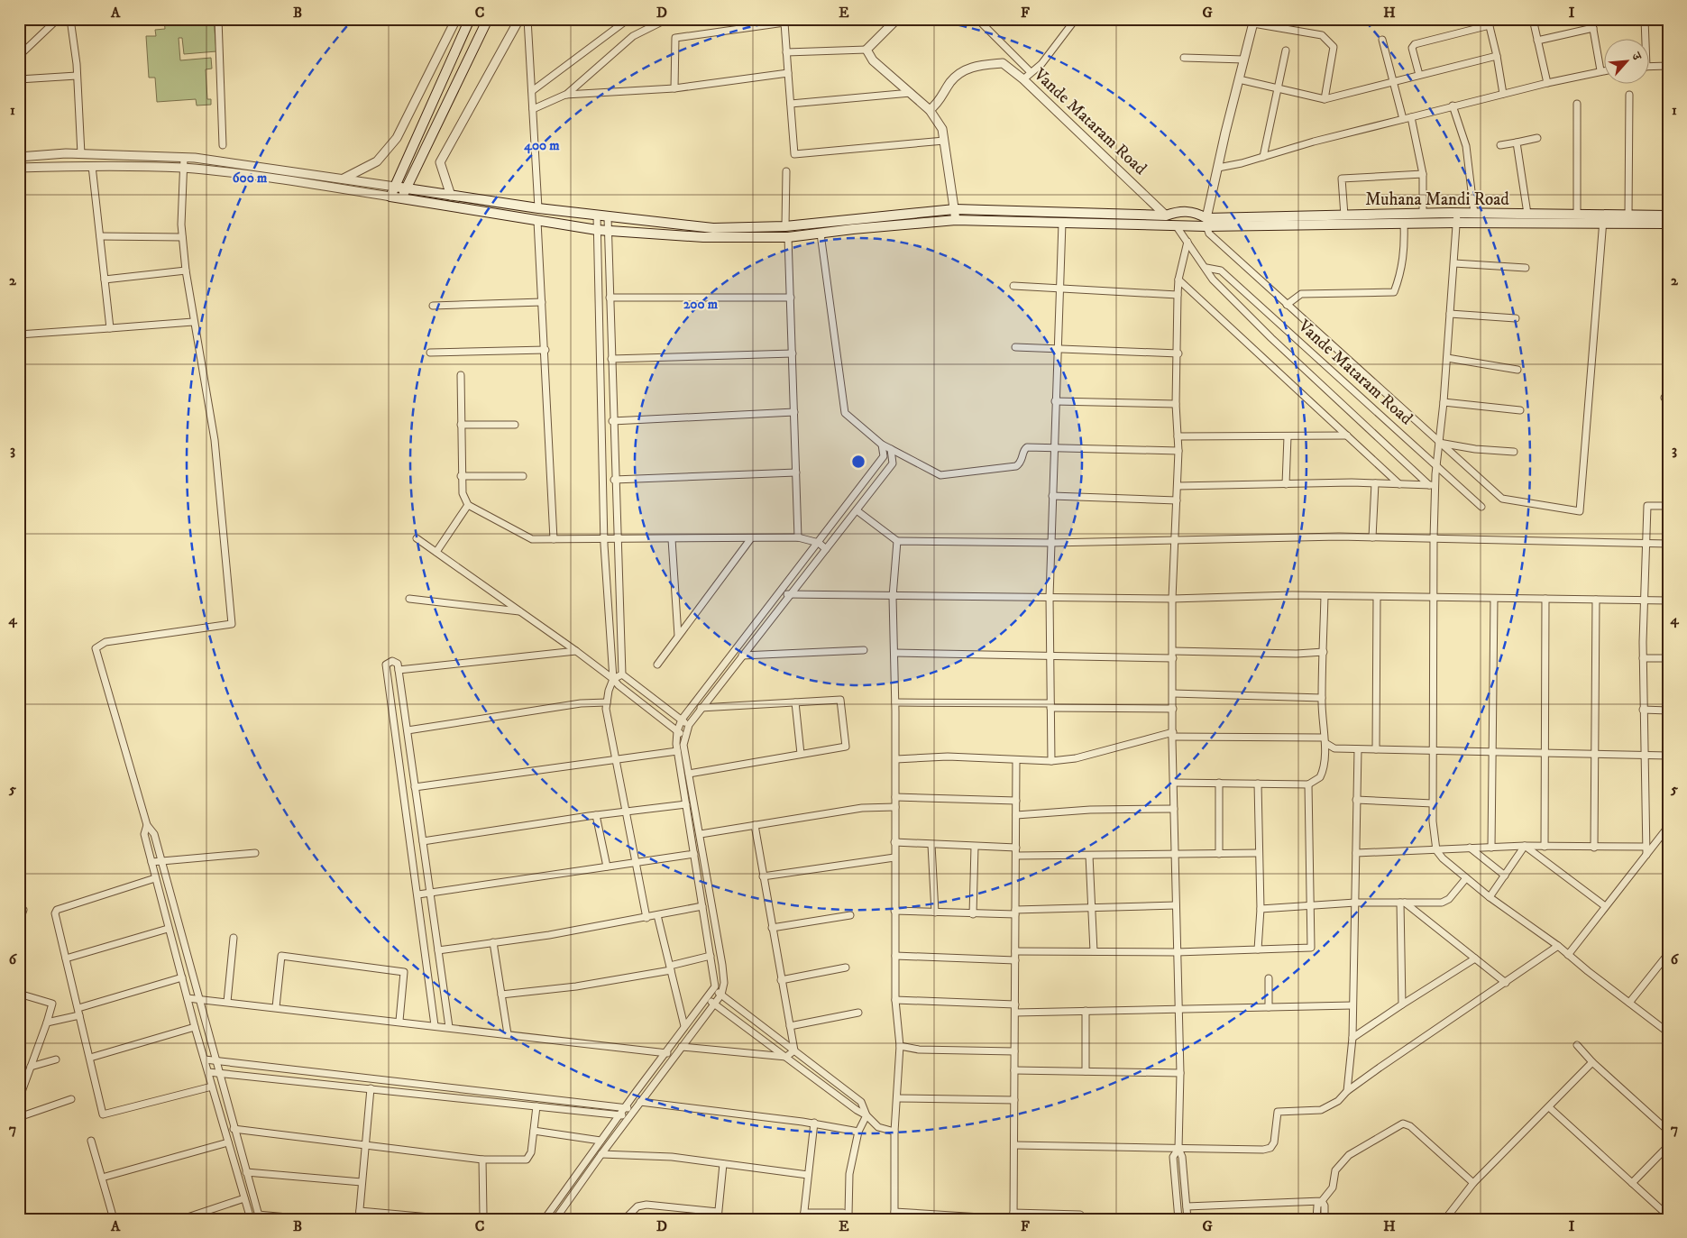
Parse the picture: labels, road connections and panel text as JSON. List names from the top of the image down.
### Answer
{
  "streets": {
    "main road": ["Vande Mataram Road", "Muhana Mandi Road"]
  },
  "north": "top right",
  "grid": {
    "columns": [
      "A",
      "B",
      "C",
      "D",
      "E",
      "F",
      "G",
      "H",
      "I"
    ],
    "rows": [
      "1",
      "2",
      "3",
      "4",
      "5",
      "6",
      "7"
    ]
  },
  "rings": ["400 m", "600 m", "200 m"]
}
